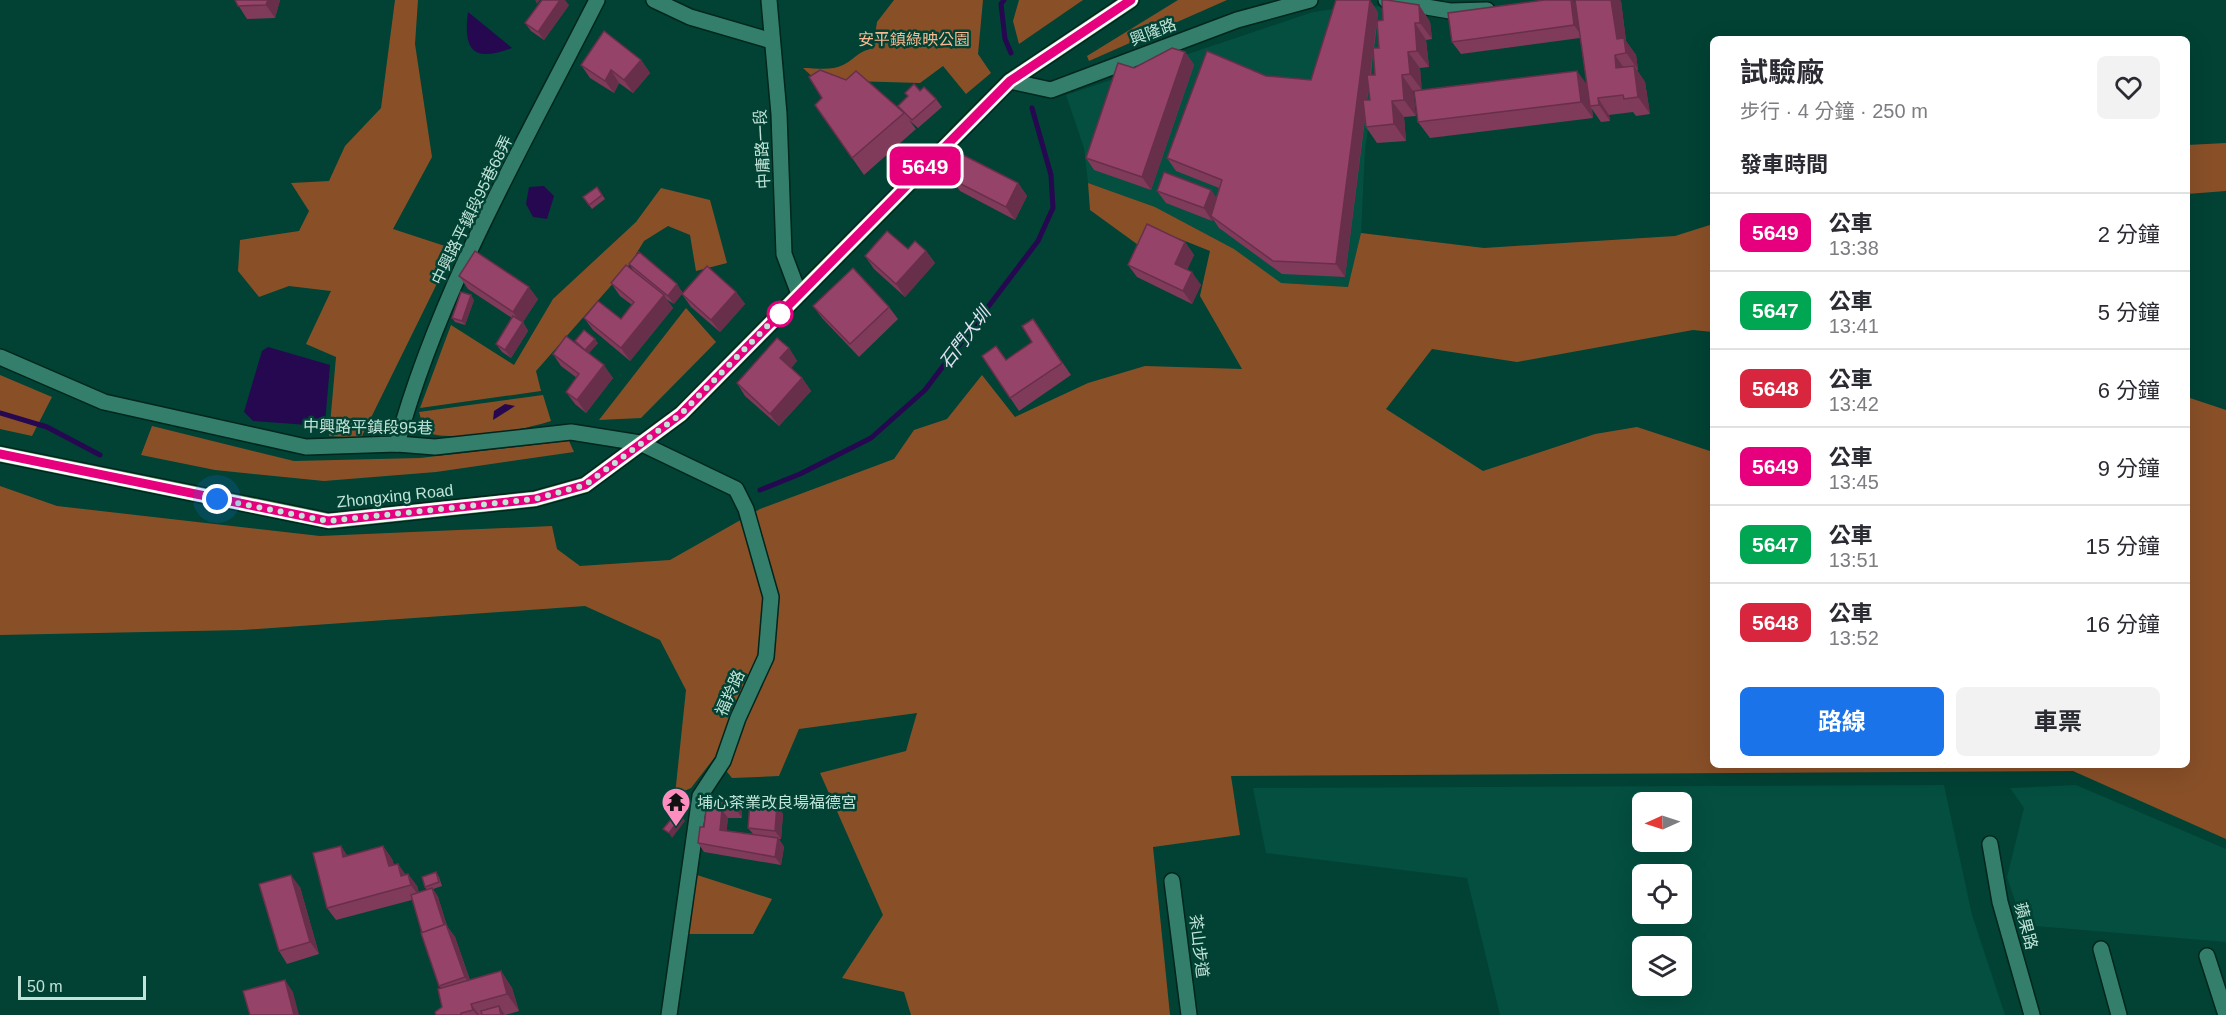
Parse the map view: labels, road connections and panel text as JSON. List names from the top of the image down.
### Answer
{
  "streets": {
    "street": [
      "興隆路",
      "中庸路一段",
      "中興路平鎮段95巷68弄",
      "中興路平鎮段95巷",
      "Zhongxing Road",
      "福羚路",
      "蘋果路",
      "茶山步道"
    ]
  },
  "crossings": [
    ["興隆路", "Zhongxing Road"],
    ["中庸路一段", "Zhongxing Road"],
    ["中興路平鎮段95巷68弄", "中興路平鎮段95巷"],
    ["中興路平鎮段95巷", "Zhongxing Road"],
    ["中興路平鎮段95巷", "福羚路"],
    ["Zhongxing Road", "福羚路"]
  ],
  "water": ["石門大圳"],
  "parks": ["安平鎮綠映公園"],
  "places": {
    "temple": ["埔心茶業改良場福德宮"]
  },
  "lines": ["bus line 5649"],
  "scale_bar": "50 m",
  "north": "left",
  "page": {
    "on_map": "5649",
    "heading": [
      ["試驗廠", "步行 · 4 分鐘 · 250 m"],
      "發車時間"
    ],
    "list": [
      {
        "mark": "5649",
        "name": "公車",
        "note": "13:38",
        "value": "2 分鐘"
      },
      {
        "mark": "5647",
        "name": "公車",
        "note": "13:41",
        "value": "5 分鐘"
      },
      {
        "mark": "5648",
        "name": "公車",
        "note": "13:42",
        "value": "6 分鐘"
      },
      {
        "mark": "5649",
        "name": "公車",
        "note": "13:45",
        "value": "9 分鐘"
      },
      {
        "mark": "5647",
        "name": "公車",
        "note": "13:51",
        "value": "15 分鐘"
      },
      {
        "mark": "5648",
        "name": "公車",
        "note": "13:52",
        "value": "16 分鐘"
      }
    ],
    "buttons": ["路線", "車票"],
    "scale": "50 m"
  }
}
